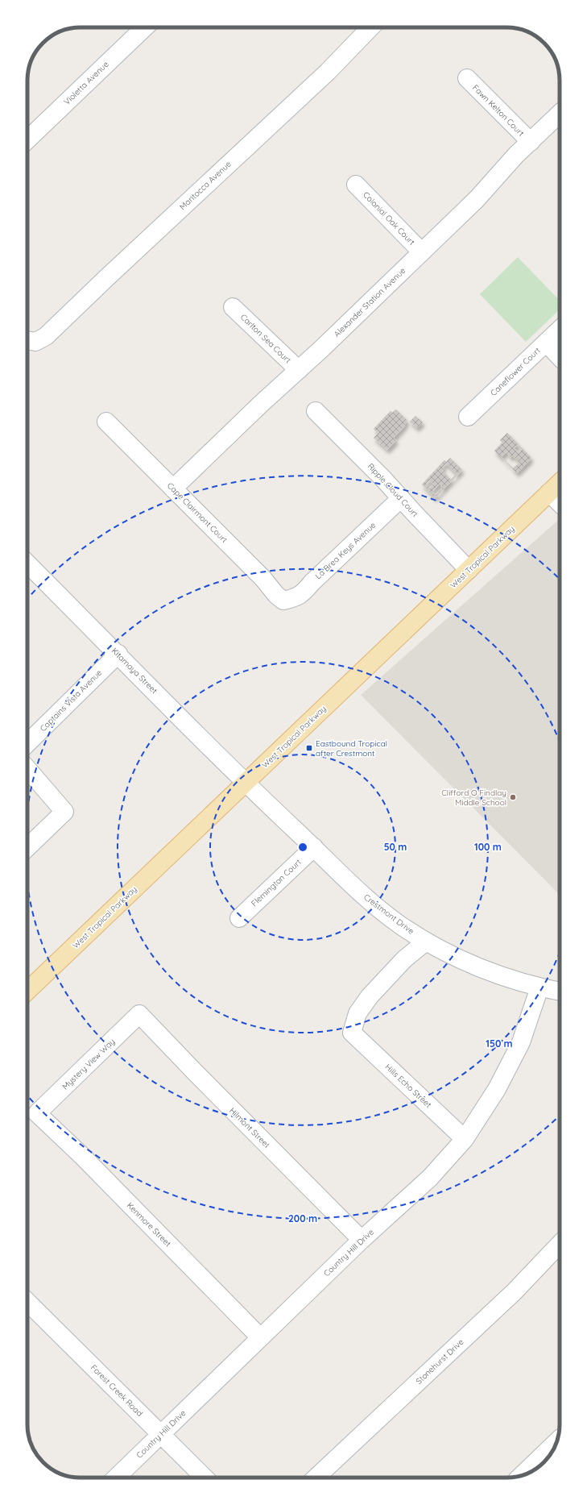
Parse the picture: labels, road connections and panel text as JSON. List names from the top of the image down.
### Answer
{
  "streets": {
    "main road": ["West Tropical Parkway"],
    "street": [
      "Violetta Avenue",
      "Fawn Kelton Court",
      "Maritocca Avenue",
      "Colonial Oak Court",
      "Alexander Station Avenue",
      "Carlton Sea Court",
      "Caneflower Court",
      "Ripple Cloud Court",
      "Cape Clairmont Court",
      "La Brea Keys Avenue",
      "Kitamaya Street",
      "Captains Vista Avenue",
      "Flemington Court",
      "Crestmont Drive",
      "Mystery View Way",
      "Hills Echo Street",
      "Hilmont Street",
      "Kenmore Street",
      "Country Hill Drive",
      "Stonehurst Drive",
      "Forest Creek Road"
    ]
  },
  "crossings": [
    ["Fawn Kelton Court", "Alexander Station Avenue"],
    ["Colonial Oak Court", "Alexander Station Avenue"],
    ["Alexander Station Avenue", "Carlton Sea Court"],
    ["Alexander Station Avenue", "Cape Clairmont Court"],
    ["Ripple Cloud Court", "La Brea Keys Avenue"],
    ["Ripple Cloud Court", "West Tropical Parkway"],
    ["Cape Clairmont Court", "La Brea Keys Avenue"],
    ["West Tropical Parkway", "Kitamaya Street"],
    ["West Tropical Parkway", "Crestmont Drive"],
    ["Kitamaya Street", "Captains Vista Avenue"],
    ["Kitamaya Street", "Crestmont Drive"],
    ["Flemington Court", "Crestmont Drive"],
    ["Crestmont Drive", "Hills Echo Street"],
    ["Crestmont Drive", "Country Hill Drive"],
    ["Mystery View Way", "Hilmont Street"],
    ["Mystery View Way", "Kenmore Street"],
    ["Hills Echo Street", "Country Hill Drive"],
    ["Hilmont Street", "Country Hill Drive"],
    ["Kenmore Street", "Country Hill Drive"],
    ["Country Hill Drive", "Forest Creek Road"]
  ],
  "places": {
    "transit": ["Eastbound Tropical after Crestmont"],
    "other": ["Clifford O Findlay Middle School"]
  },
  "rings": [
    "50 m",
    "100 m",
    "150 m",
    "200 m"
  ]
}
